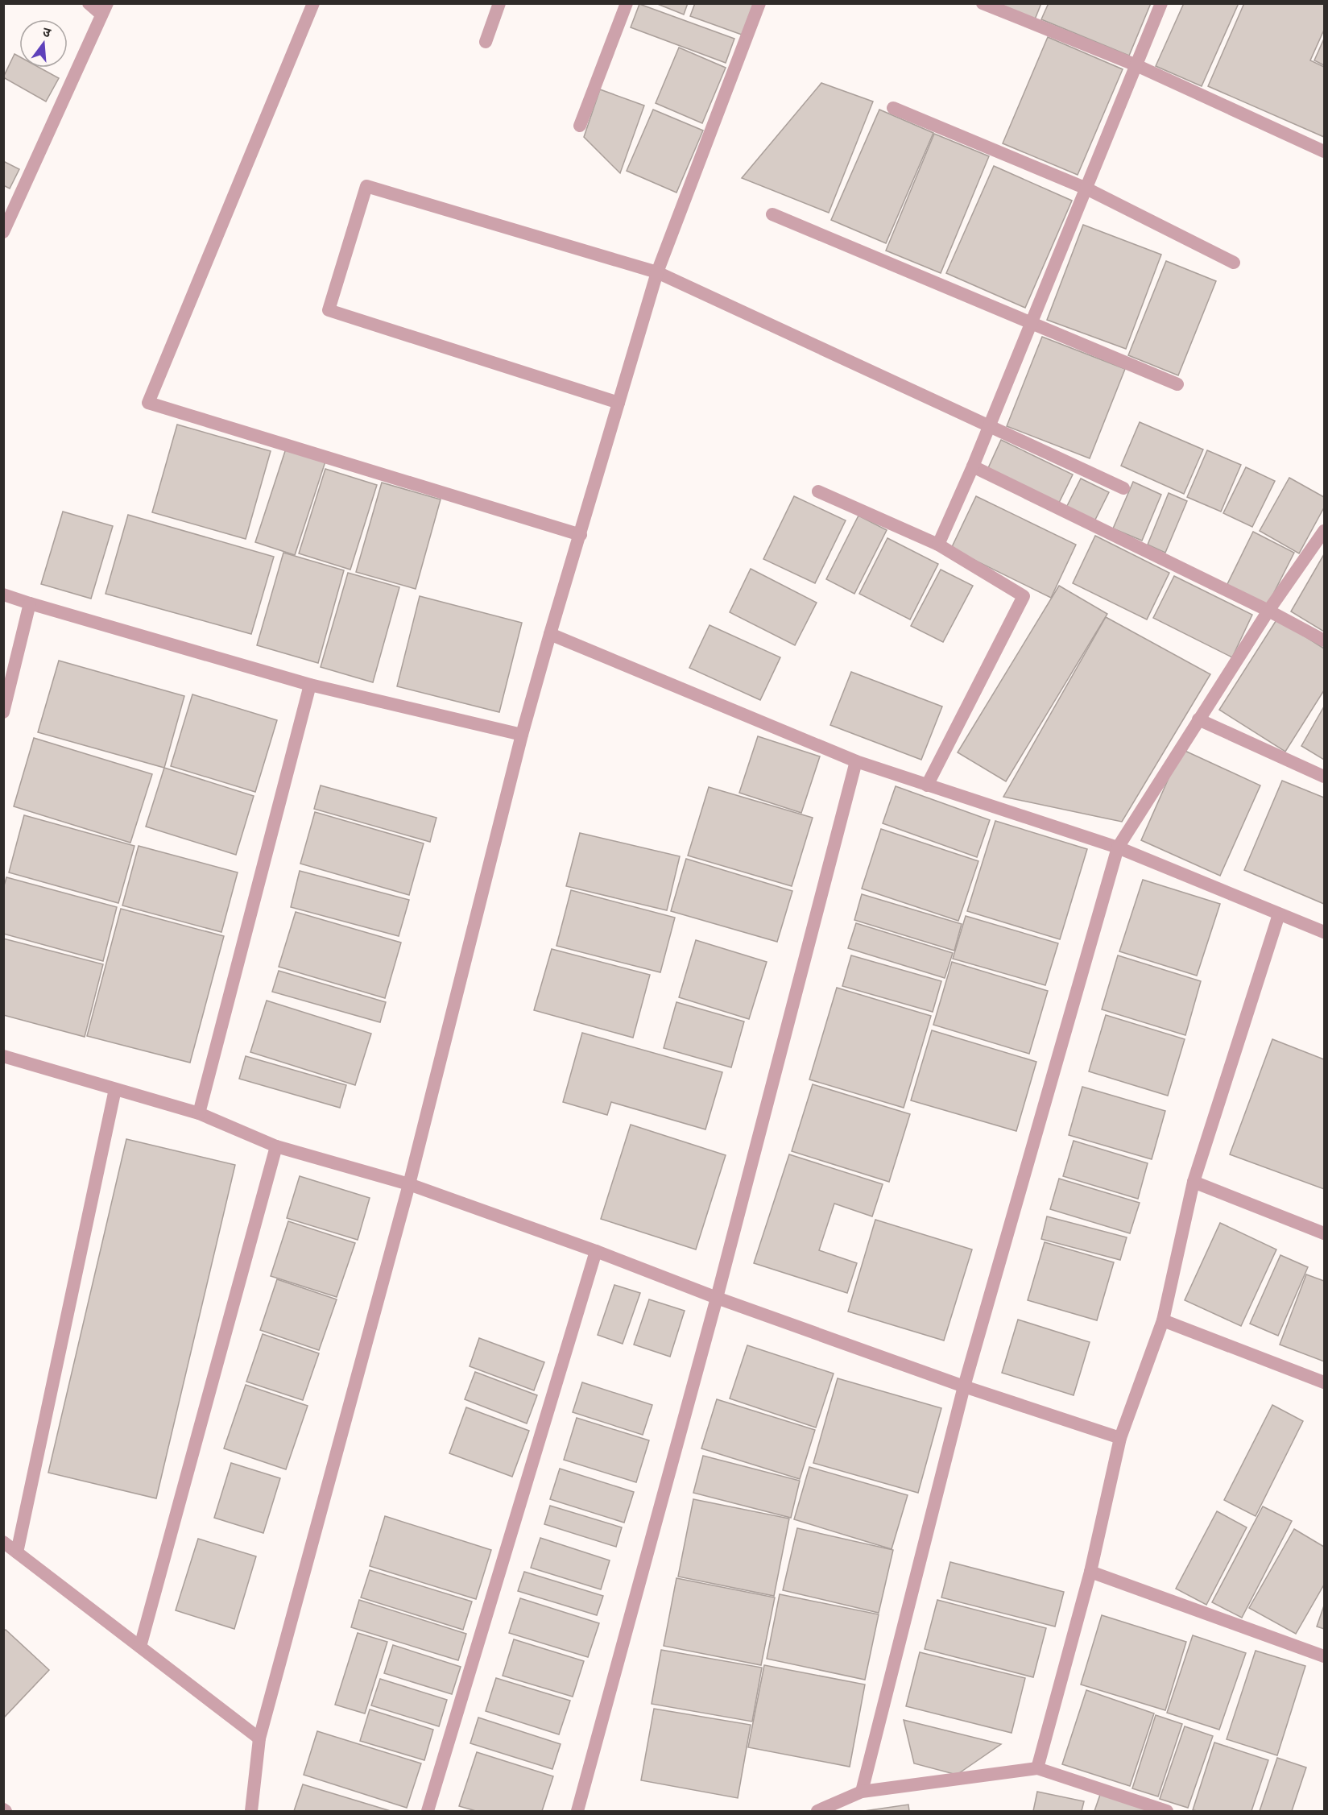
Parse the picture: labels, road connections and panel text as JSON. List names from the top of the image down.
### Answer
{
  "north": "top"
}
